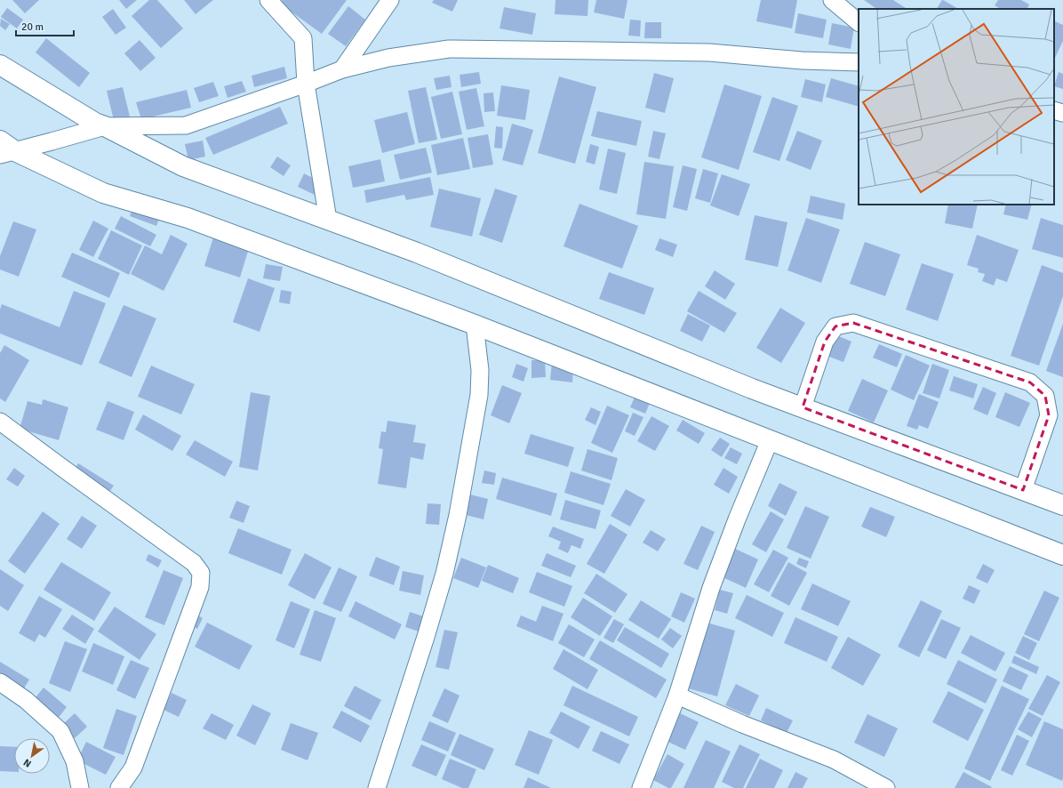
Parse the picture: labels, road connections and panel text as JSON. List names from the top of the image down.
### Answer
{
  "scale_bar": "20 m",
  "north": "bottom left"
}
